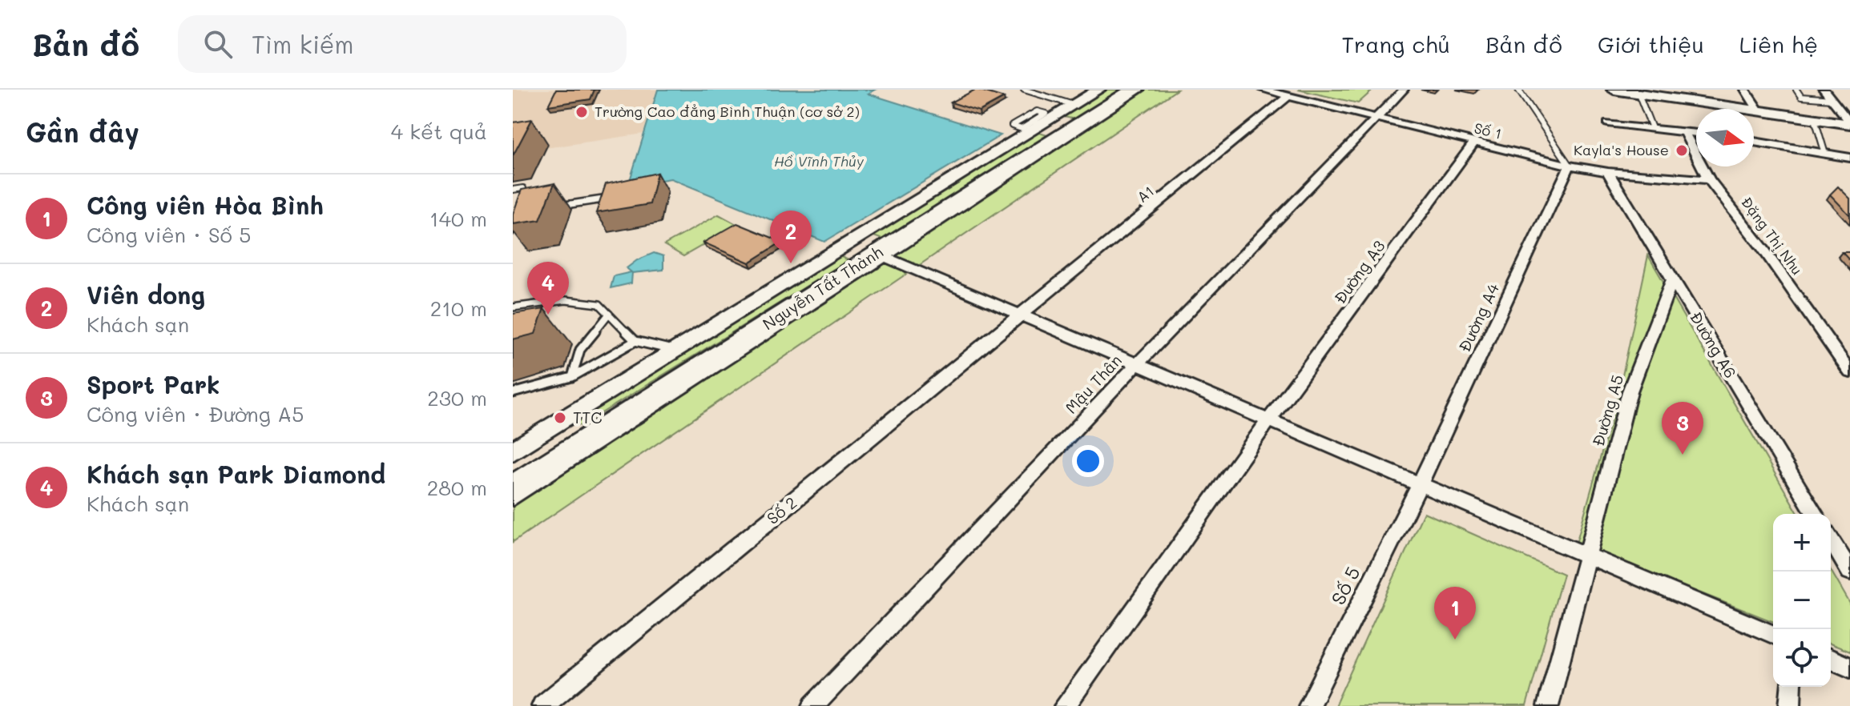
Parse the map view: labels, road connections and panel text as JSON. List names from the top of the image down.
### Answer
{
  "streets": {
    "street": [
      "Số 1",
      "A1",
      "Đặng Thị Nhu",
      "Đường A3",
      "Nguyễn Tất Thành",
      "Đường A4",
      "Đường A6",
      "Mậu Thân",
      "Đường A5",
      "Số 2",
      "Số 5"
    ]
  },
  "crossings": [
    ["Số 1", "A1"],
    ["Số 1", "Đặng Thị Nhu"],
    ["Số 1", "Đường A3"],
    ["Số 1", "Đường A4"],
    ["Số 1", "Đường A6"],
    ["Số 1", "Mậu Thân"],
    ["A1", "Số 2"],
    ["Đường A4", "Số 5"],
    ["Đường A6", "Đường A5"]
  ],
  "water": ["Hồ Vĩnh Thủy"],
  "places": ["Trường Cao đẳng Bình Thuận (cơ sở 2)", "Kayla's House", "TTC"],
  "north": "right",
  "page": {
    "header": "Bản đồ",
    "search": "Tìm kiếm",
    "nav": [
      "Trang chủ",
      "Bản đồ",
      "Giới thiệu",
      "Liên hệ"
    ],
    "heading": ["Gần đây", "4 kết quả"],
    "list": [
      {
        "mark": "1",
        "name": "Công viên Hòa Bình",
        "note": "Công viên · Số 5",
        "value": "140 m"
      },
      {
        "mark": "2",
        "name": "Viên dong",
        "note": "Khách sạn",
        "value": "210 m"
      },
      {
        "mark": "3",
        "name": "Sport Park",
        "note": "Công viên · Đường A5",
        "value": "230 m"
      },
      {
        "mark": "4",
        "name": "Khách sạn Park Diamond",
        "note": "Khách sạn",
        "value": "280 m"
      }
    ],
    "pins": [
      "2",
      "4",
      "3",
      "1"
    ],
    "map_buttons": ["+", "−"]
  }
}
